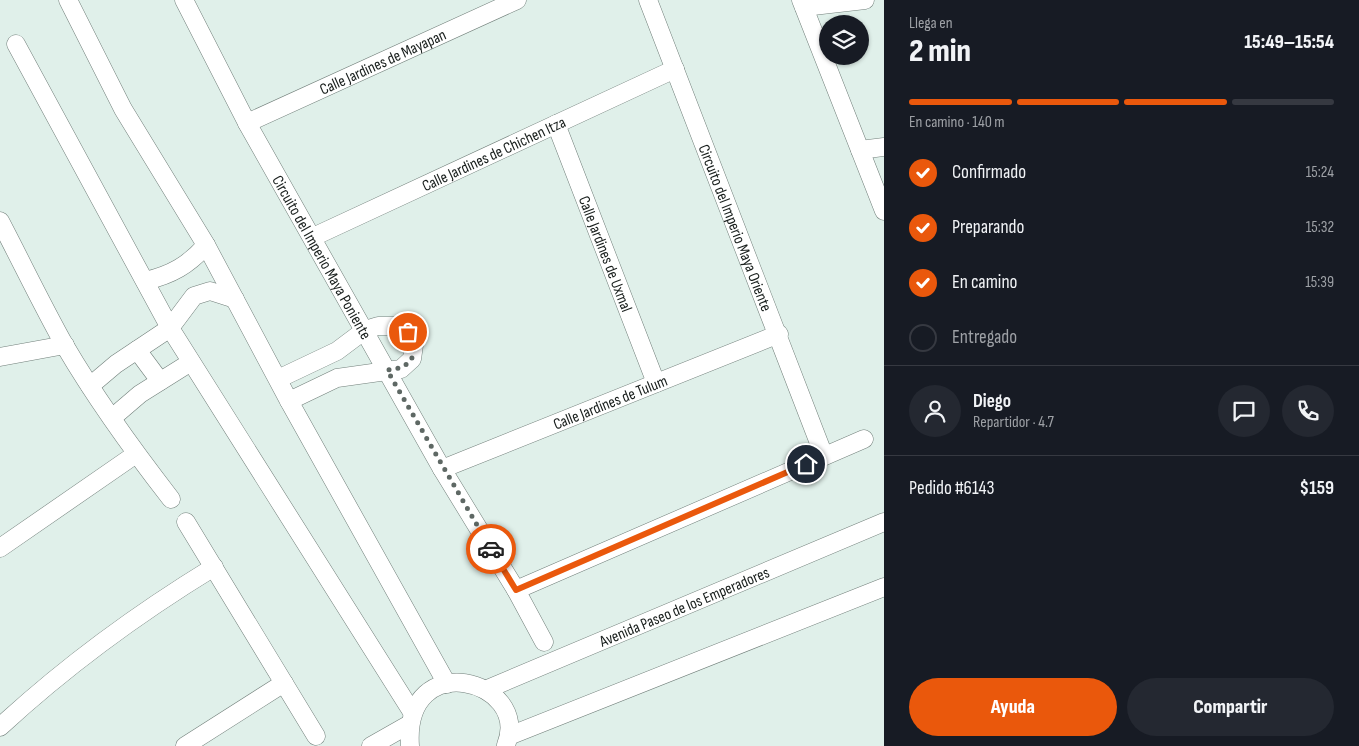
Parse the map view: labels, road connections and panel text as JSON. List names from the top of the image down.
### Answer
{
  "streets": {
    "street": [
      "Calle Jardines de Mayapan",
      "Calle Jardines de Chichen Itza",
      "Circuito del Imperio Maya Oriente",
      "Calle Jardines de Uxmal",
      "Circuito del Imperio Maya Poniente",
      "Calle Jardines de Tulum",
      "Avenida Paseo de los Emperadores"
    ]
  },
  "crossings": [
    ["Calle Jardines de Mayapan", "Circuito del Imperio Maya Poniente"],
    ["Calle Jardines de Chichen Itza", "Circuito del Imperio Maya Oriente"],
    ["Calle Jardines de Chichen Itza", "Calle Jardines de Uxmal"],
    ["Calle Jardines de Chichen Itza", "Circuito del Imperio Maya Poniente"],
    ["Circuito del Imperio Maya Oriente", "Calle Jardines de Tulum"],
    ["Calle Jardines de Uxmal", "Calle Jardines de Tulum"],
    ["Circuito del Imperio Maya Poniente", "Calle Jardines de Tulum"]
  ],
  "page": {
    "heading": ["2 min", "Llega en", "15:49–15:54"],
    "panel": [
      "Diego",
      "Repartidor · 4.7",
      "Pedido #6143",
      "$159"
    ],
    "bar": "En camino · 140 m",
    "list": [
      ["Confirmado", "15:24"],
      ["Preparando", "15:32"],
      ["En camino", "15:39"],
      "Entregado"
    ],
    "buttons": ["Ayuda", "Compartir"]
  }
}
